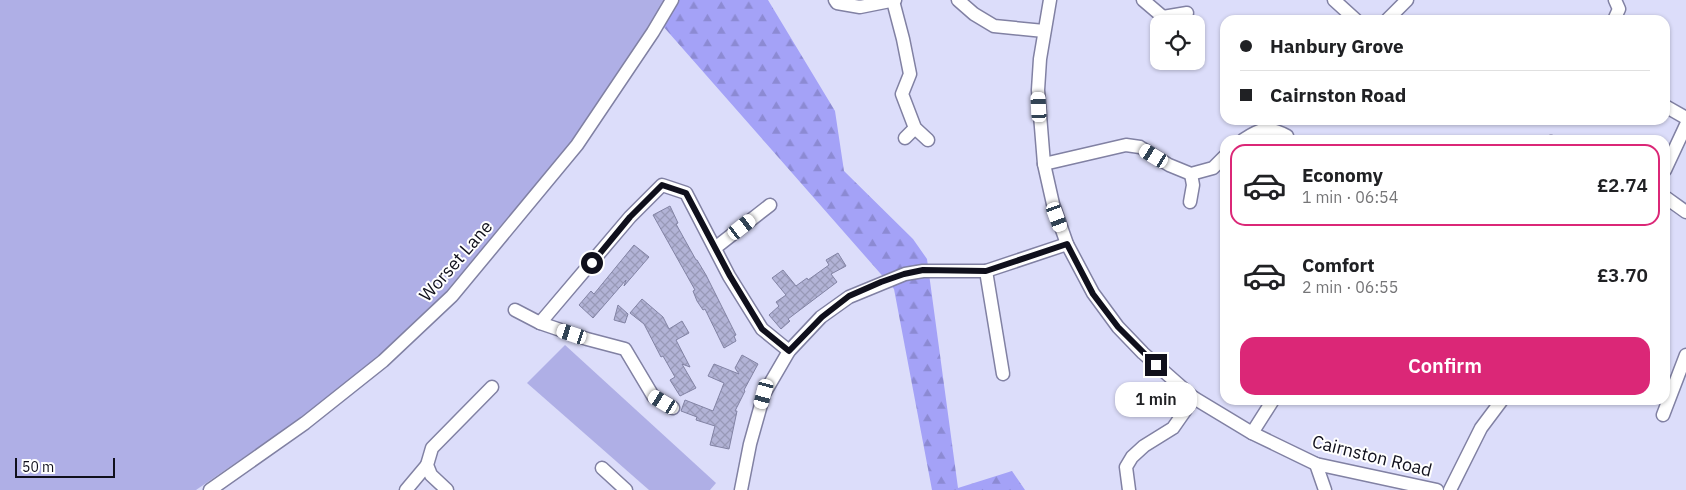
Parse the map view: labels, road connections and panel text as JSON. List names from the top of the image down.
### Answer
{
  "streets": {
    "street": ["Worset Lane", "Cairnston Road"]
  },
  "scale_bar": "50 m",
  "page": {
    "banner": ["Hanbury Grove", "Cairnston Road"],
    "list": [
      {
        "name": "Economy",
        "note": "1 min · 06:54",
        "value": "£2.74"
      },
      {
        "name": "Comfort",
        "note": "2 min · 06:55",
        "value": "£3.70"
      }
    ],
    "buttons": "Confirm",
    "bubble": "1 min",
    "scale": "50 m"
  }
}
